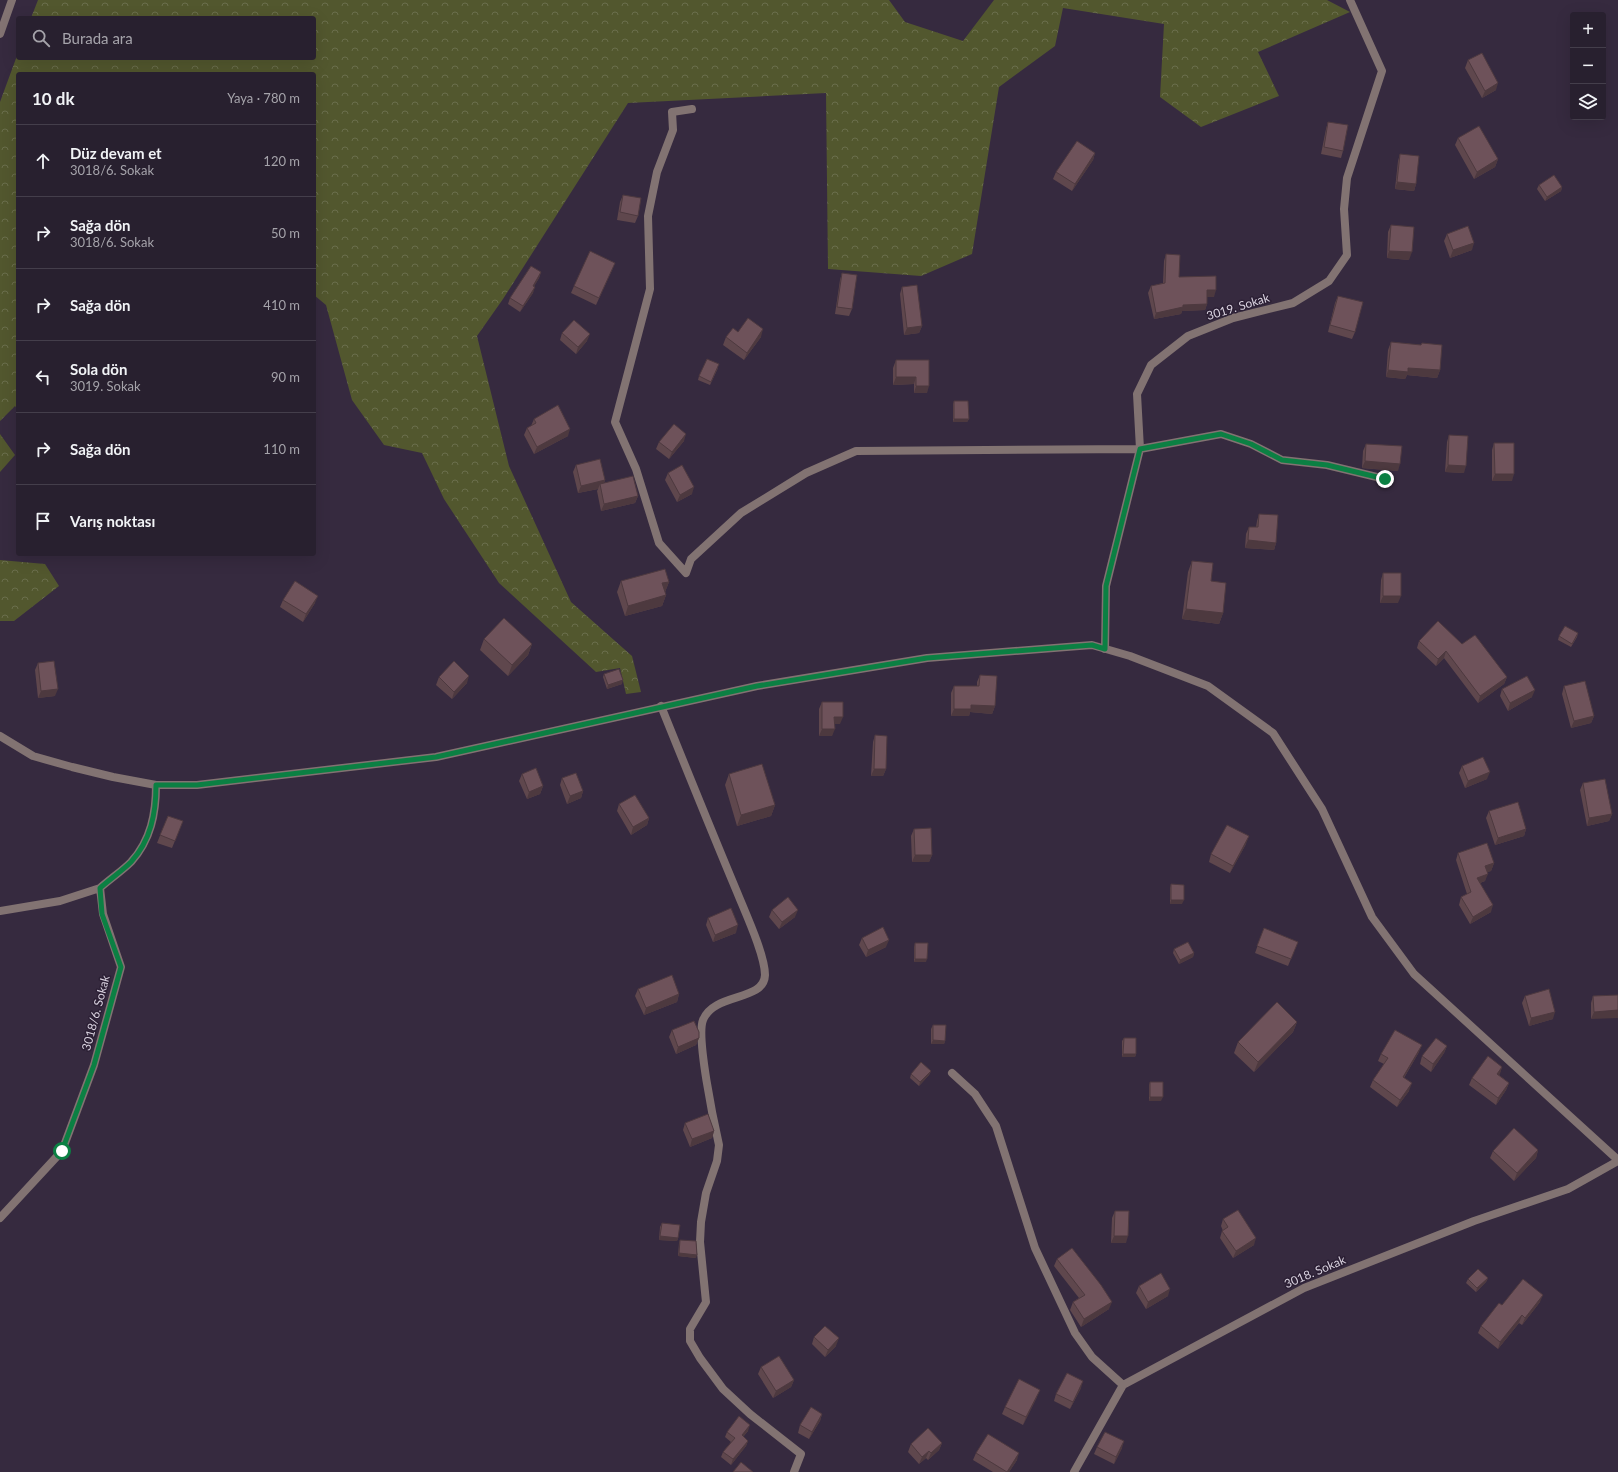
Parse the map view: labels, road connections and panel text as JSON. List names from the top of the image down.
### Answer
{
  "streets": {
    "street": ["3019. Sokak", "3018/6. Sokak", "3018. Sokak"]
  },
  "page": {
    "map_buttons": ["+", "−"],
    "search": "Burada ara",
    "heading": ["10 dk", "Yaya · 780 m"],
    "list": [
      ["Düz devam et", "3018/6. Sokak", "120 m"],
      ["Sağa dön", "3018/6. Sokak", "50 m"],
      ["Sağa dön", "410 m"],
      ["Sola dön", "3019. Sokak", "90 m"],
      ["Sağa dön", "110 m"],
      "Varış noktası"
    ]
  }
}
